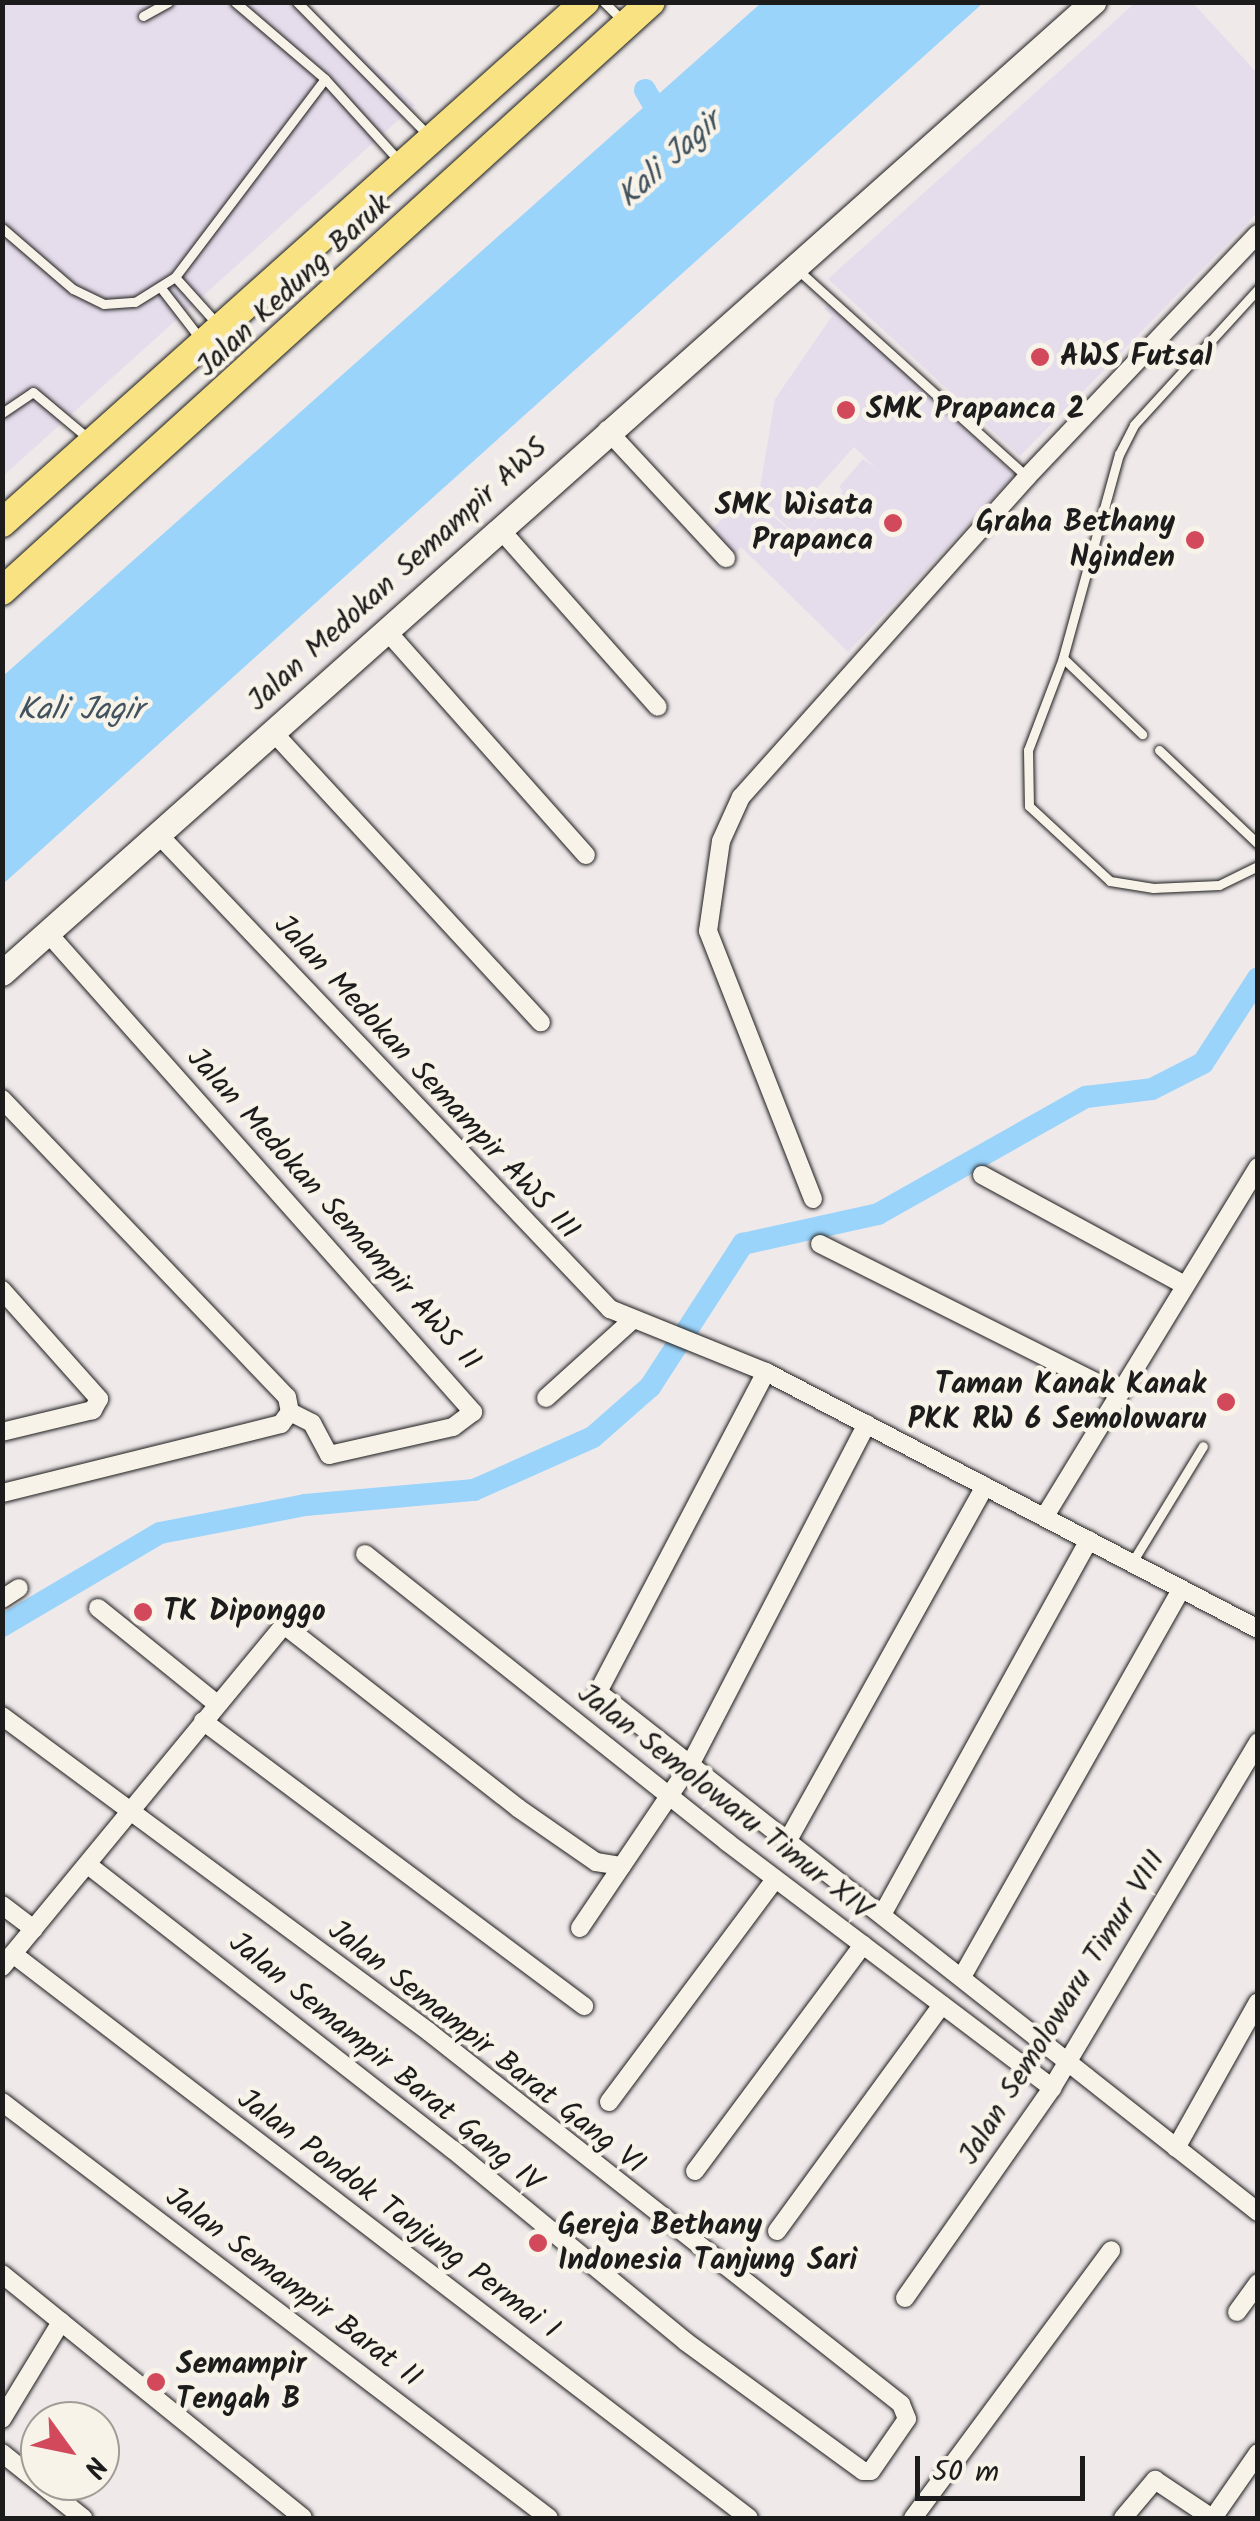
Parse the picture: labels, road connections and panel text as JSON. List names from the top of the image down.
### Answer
{
  "streets": {
    "main road": ["Jalan Kedung Baruk"],
    "street": [
      "Jalan Medokan Semampir AWS",
      "Jalan Medokan Semampir AWS III",
      "Jalan Medokan Semampir AWS II",
      "Jalan Semolowaru Timur XIV",
      "Jalan Semolowaru Timur VIII",
      "Jalan Semampir Barat Gang VI",
      "Jalan Semampir Barat Gang IV",
      "Jalan Pondok Tanjung Permai I",
      "Jalan Semampir Barat II"
    ]
  },
  "crossings": [
    ["Jalan Medokan Semampir AWS", "Jalan Medokan Semampir AWS III"],
    ["Jalan Medokan Semampir AWS", "Jalan Medokan Semampir AWS II"],
    ["Jalan Medokan Semampir AWS III", "Jalan Semolowaru Timur XIV"],
    ["Jalan Semolowaru Timur XIV", "Jalan Semolowaru Timur VIII"],
    ["Jalan Semampir Barat Gang VI", "Jalan Semampir Barat Gang IV"]
  ],
  "water": ["Kali Jagir"],
  "places": [
    "AWS Futsal",
    "SMK Prapanca 2",
    "SMK Wisata Prapanca",
    "Graha Bethany Nginden",
    "Taman Kanak Kanak PKK RW 6 Semolowaru",
    "TK Diponggo",
    "Gereja Bethany Indonesia Tanjung Sari",
    "Semampir Tengah B"
  ],
  "scale_bar": "50 m",
  "north": "bottom right"
}
